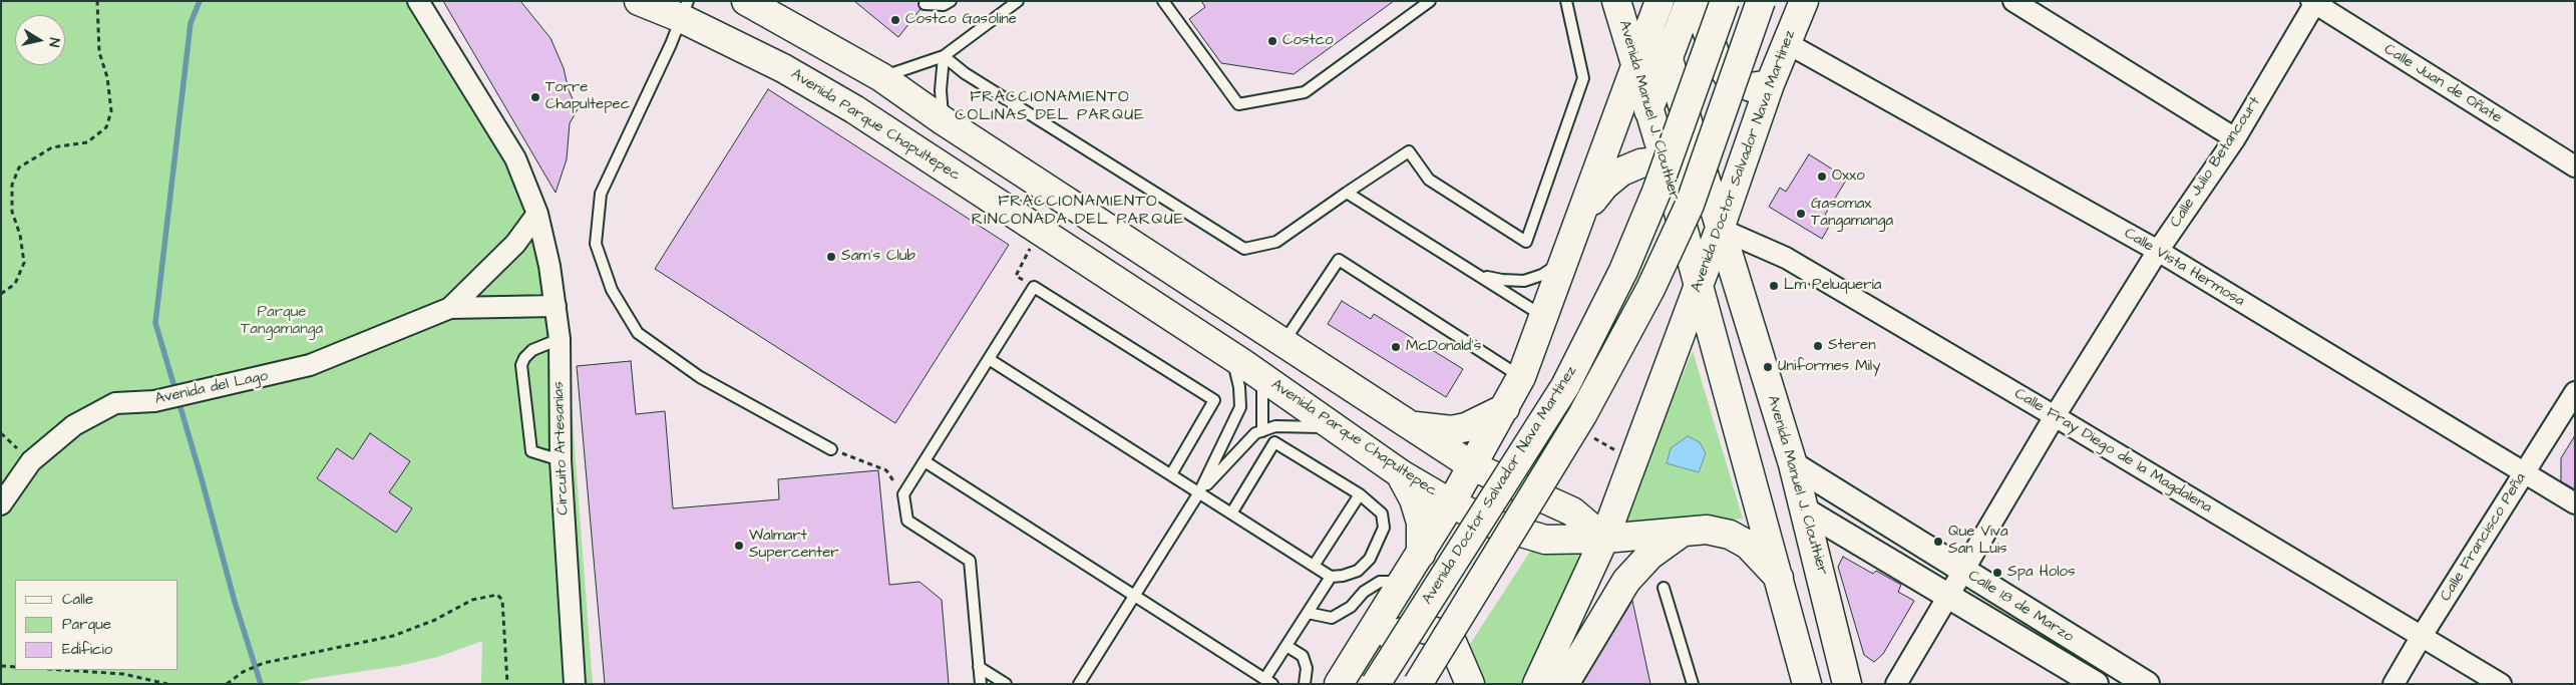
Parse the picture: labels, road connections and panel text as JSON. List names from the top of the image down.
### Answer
{
  "streets": {
    "main road": ["Avenida Manuel J. Clouthier", "Avenida Parque Chapultepec", "Avenida Doctor Salvador Nava Martínez"],
    "street": [
      "Calle Juan de Oñate",
      "Calle Julio Betancourt",
      "Calle Vista Hermosa",
      "Avenida del Lago",
      "Circuito Artesanías",
      "Calle Fray Diego de la Magdalena",
      "Calle Francisco Peña",
      "Calle 18 de Marzo"
    ]
  },
  "crossings": [
    ["Calle Juan de Oñate", "Calle Julio Betancourt"],
    ["Avenida Manuel J. Clouthier", "Avenida Parque Chapultepec"],
    ["Avenida Manuel J. Clouthier", "Avenida Doctor Salvador Nava Martínez"],
    ["Avenida Manuel J. Clouthier", "Calle Fray Diego de la Magdalena"],
    ["Avenida Manuel J. Clouthier", "Calle 18 de Marzo"],
    ["Avenida Parque Chapultepec", "Avenida Doctor Salvador Nava Martínez"],
    ["Avenida Doctor Salvador Nava Martínez", "Calle Vista Hermosa"],
    ["Avenida Doctor Salvador Nava Martínez", "Calle Fray Diego de la Magdalena"],
    ["Calle Julio Betancourt", "Calle Vista Hermosa"],
    ["Calle Julio Betancourt", "Calle Fray Diego de la Magdalena"],
    ["Calle Julio Betancourt", "Calle 18 de Marzo"],
    ["Calle Vista Hermosa", "Calle Francisco Peña"],
    ["Avenida del Lago", "Circuito Artesanías"],
    ["Calle Fray Diego de la Magdalena", "Calle Francisco Peña"]
  ],
  "districts": ["FRACCIONAMIENTO COLINAS DEL PARQUE", "FRACCIONAMIENTO RINCONADA DEL PARQUE"],
  "parks": ["Parque Tangamanga"],
  "places": [
    "Costco Gasoline",
    "Costco",
    "Torre Chapultepec",
    "Oxxo",
    "Gasomax Tangamanga",
    "Sam's Club",
    "Lm Peluquería",
    "Steren",
    "McDonald's",
    "Uniformes Mily",
    "Que Viva San Luis",
    "Walmart Supercenter",
    "Spa Holos"
  ],
  "legend": ["Calle", "Parque", "Edificio"],
  "north": "right"
}
